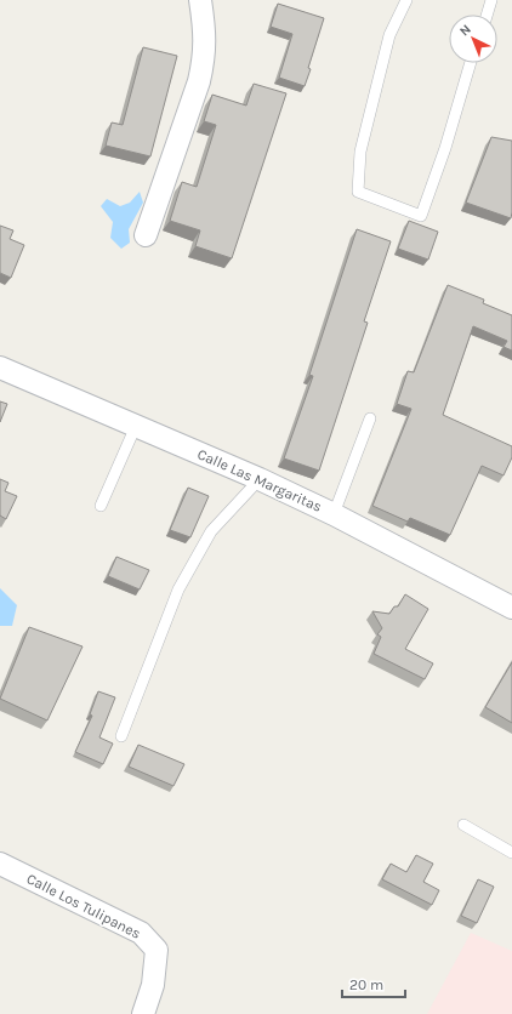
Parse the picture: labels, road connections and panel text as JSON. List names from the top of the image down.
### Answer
{
  "streets": {
    "street": ["Calle Las Margaritas", "Calle Los Tulipanes"]
  },
  "scale_bar": "20 m",
  "north": "top left"
}
